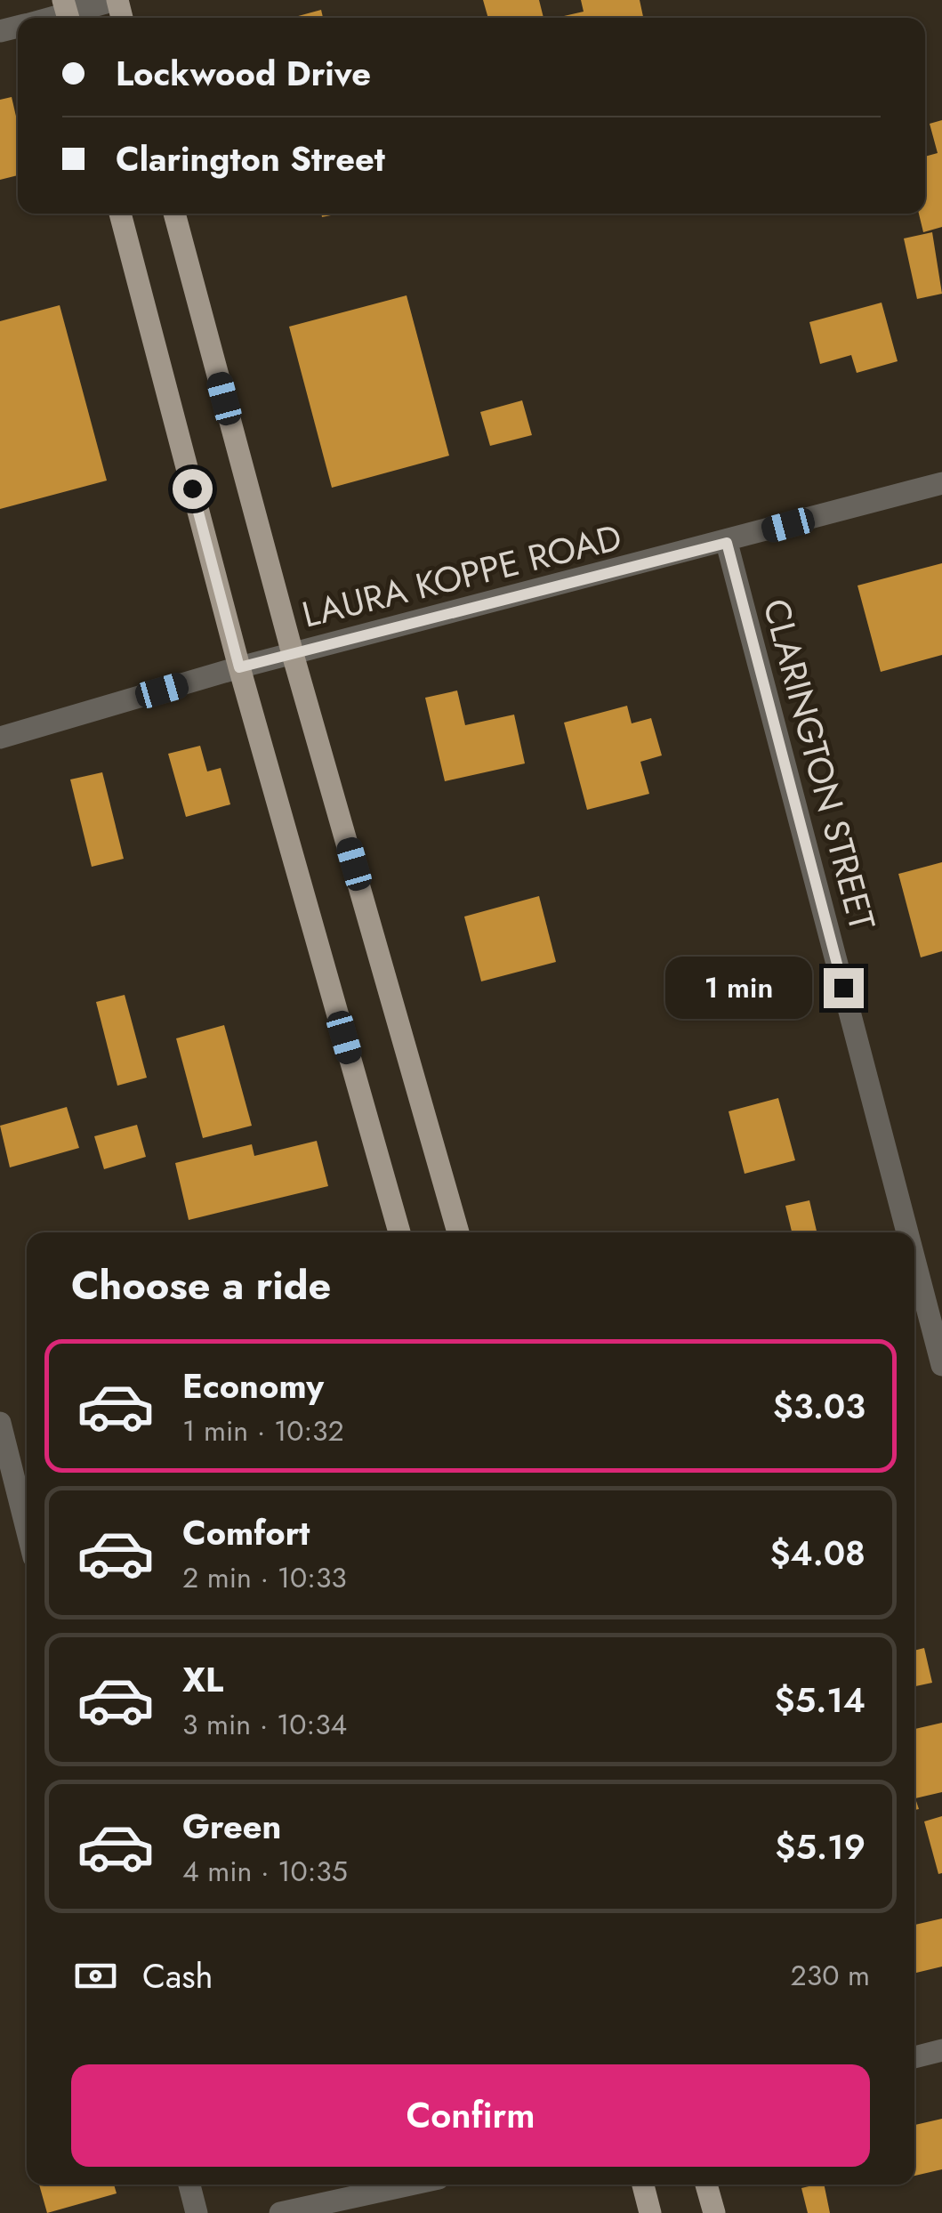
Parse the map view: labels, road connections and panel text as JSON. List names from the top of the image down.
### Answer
{
  "streets": {
    "street": ["LAURA KOPPE ROAD", "CLARINGTON STREET"]
  },
  "crossings": [
    ["LAURA KOPPE ROAD", "CLARINGTON STREET"]
  ],
  "page": {
    "banner": ["Lockwood Drive", "Clarington Street"],
    "bubble": "1 min",
    "heading": "Choose a ride",
    "list": [
      {
        "name": "Economy",
        "note": "1 min · 10:32",
        "value": "$3.03"
      },
      {
        "name": "Comfort",
        "note": "2 min · 10:33",
        "value": "$4.08"
      },
      {
        "name": "XL",
        "note": "3 min · 10:34",
        "value": "$5.14"
      },
      {
        "name": "Green",
        "note": "4 min · 10:35",
        "value": "$5.19"
      }
    ],
    "pay": ["Cash", "230 m"],
    "buttons": "Confirm"
  }
}
